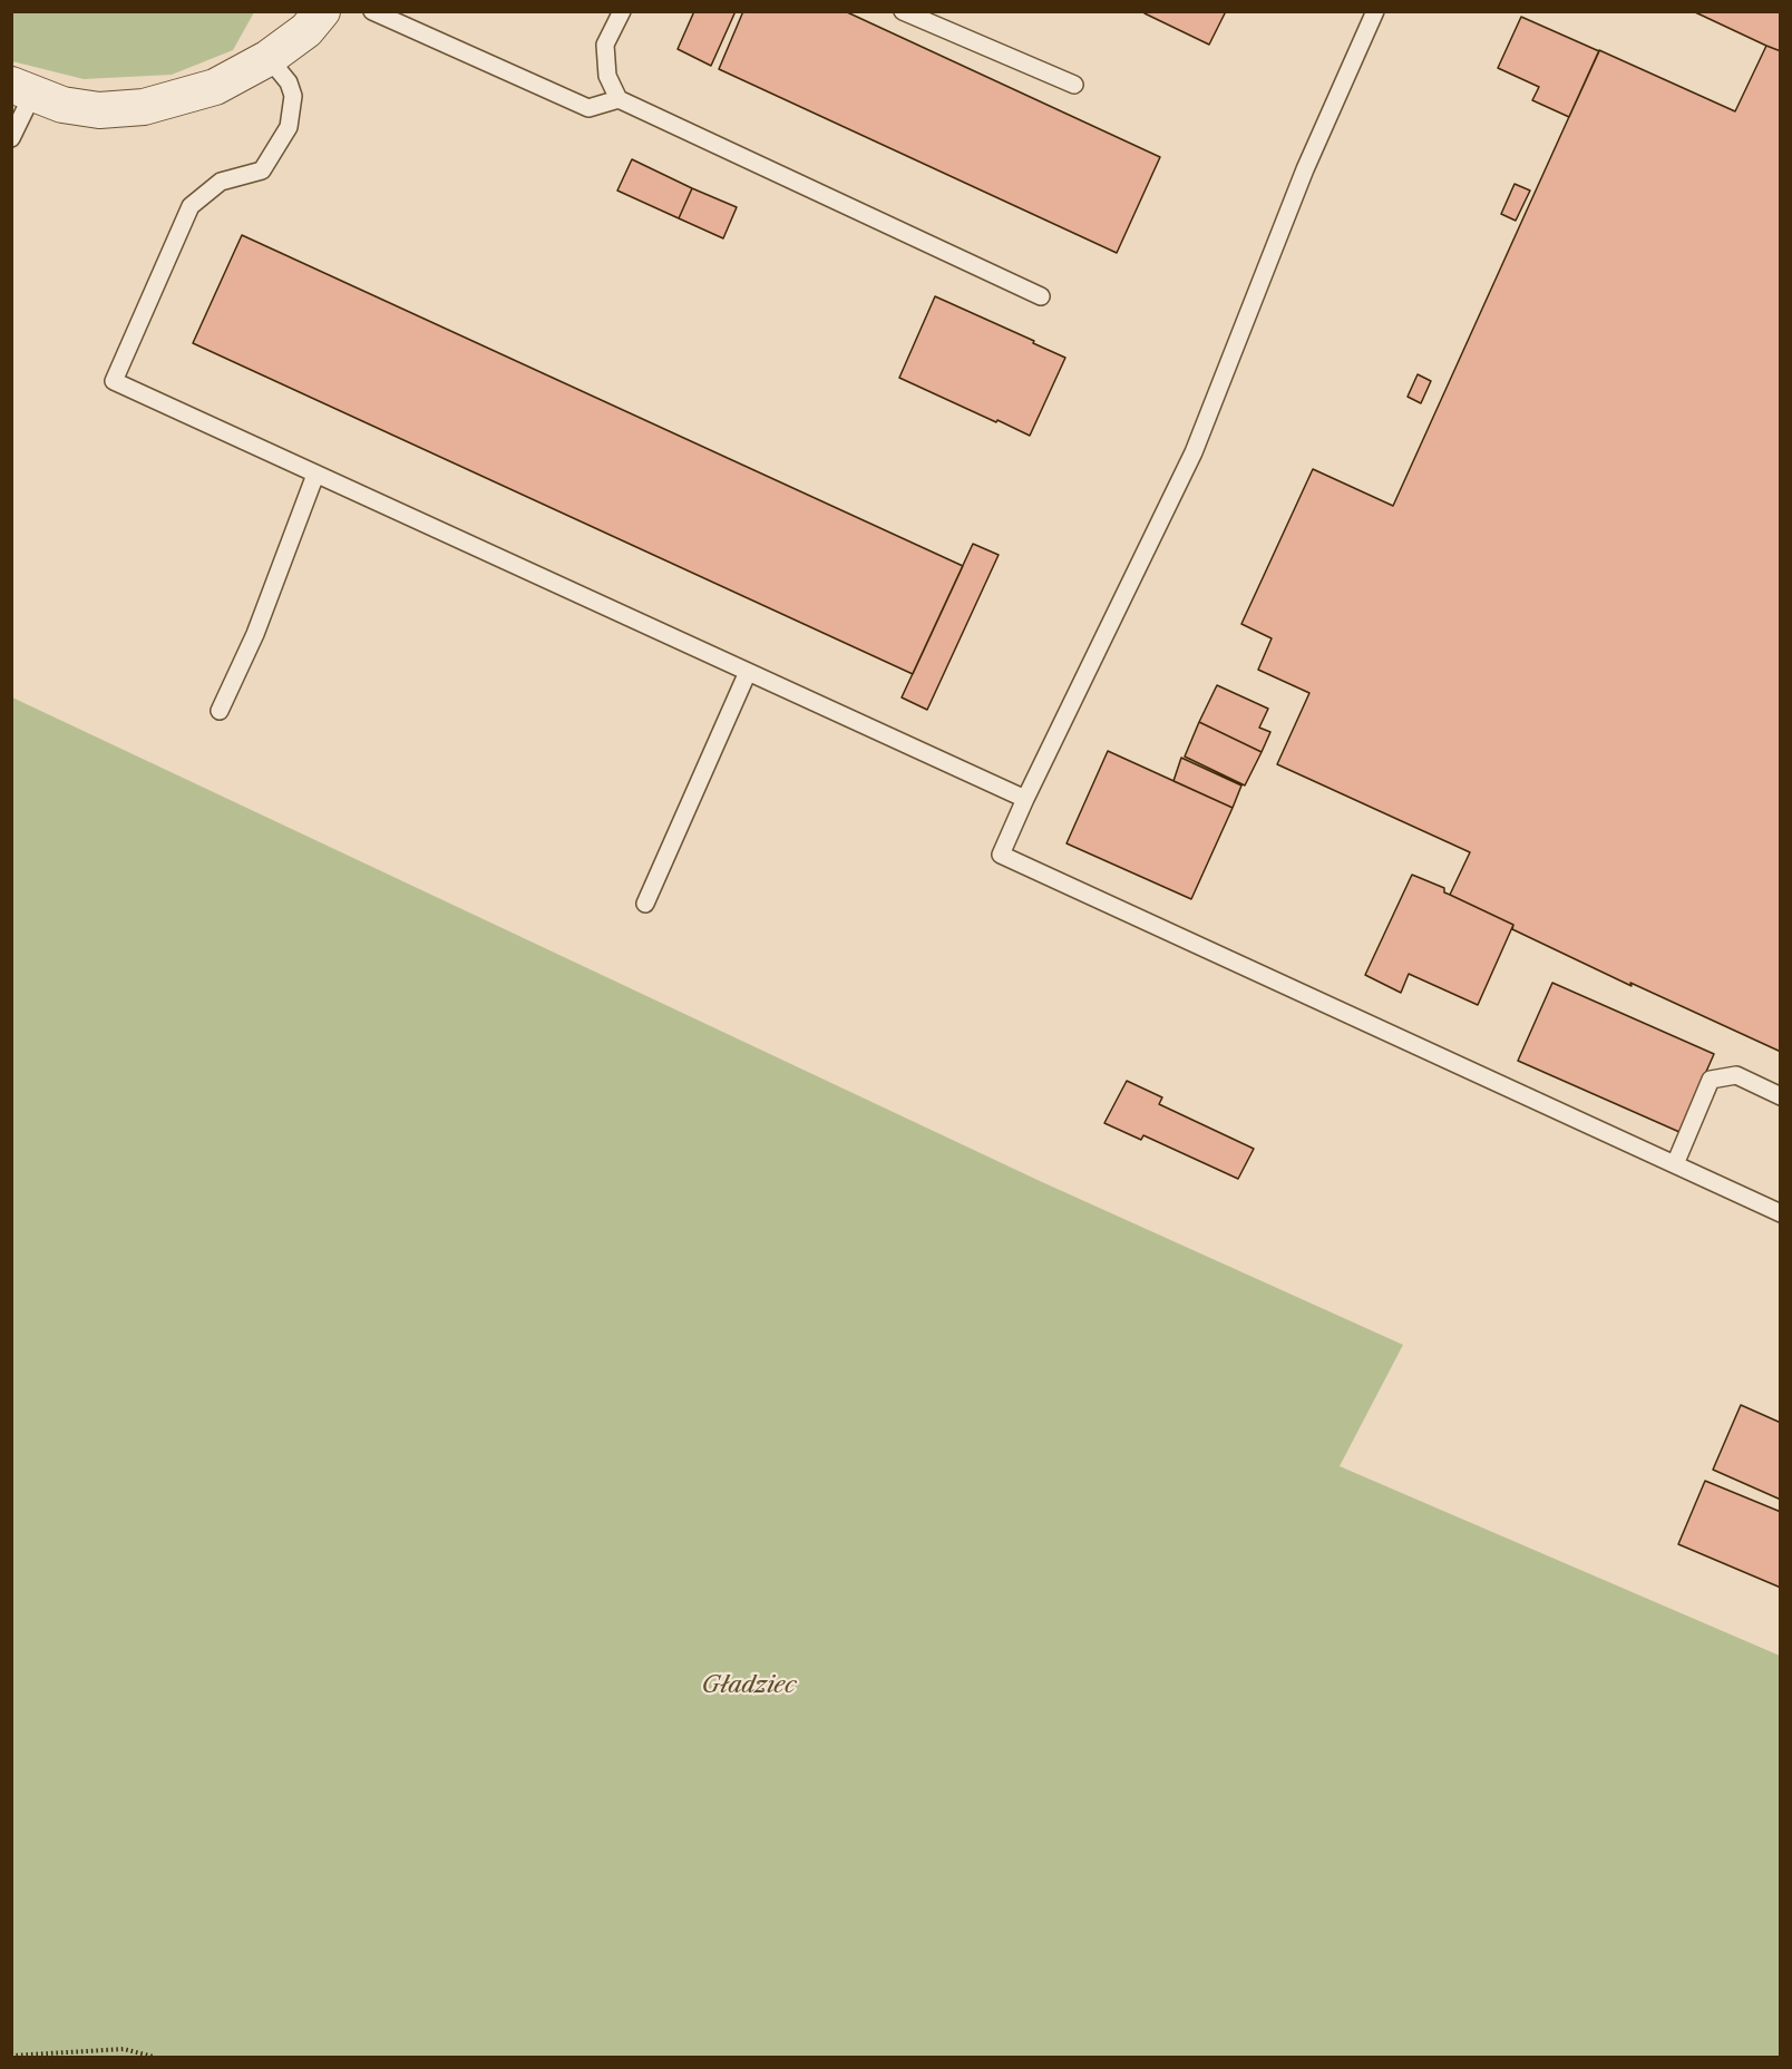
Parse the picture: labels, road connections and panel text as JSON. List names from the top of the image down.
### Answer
{
  "parks": ["Gładziec"]
}
